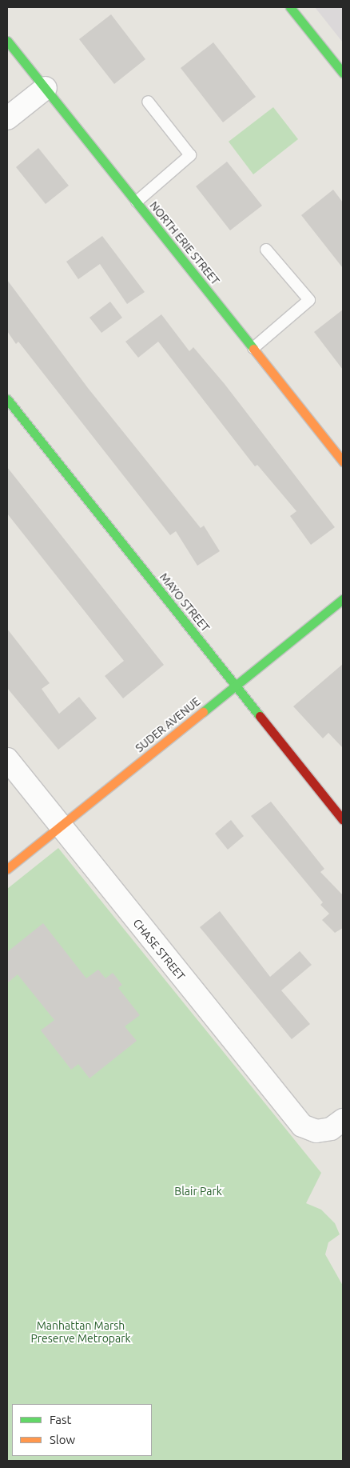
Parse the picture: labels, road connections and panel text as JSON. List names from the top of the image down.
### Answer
{
  "streets": {
    "street": [
      "NORTH ERIE STREET",
      "MAYO STREET",
      "SUDER AVENUE",
      "CHASE STREET"
    ]
  },
  "crossings": [
    ["MAYO STREET", "SUDER AVENUE"],
    ["SUDER AVENUE", "CHASE STREET"]
  ],
  "parks": ["Blair Park", "Manhattan Marsh Preserve Metropark"],
  "legend": ["Fast", "Slow"]
}
